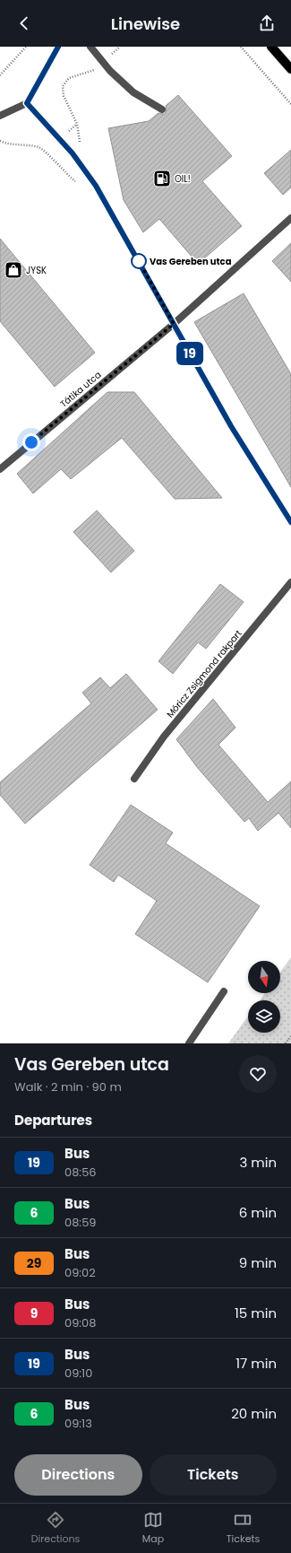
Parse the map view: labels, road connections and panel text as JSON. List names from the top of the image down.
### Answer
{
  "streets": {
    "street": ["Tátika utca", "Móricz Zsigmond rakpart"]
  },
  "places": {
    "fuel station": ["OIL!"],
    "other": ["Vas Gereben utca"],
    "shop": ["JYSK"]
  },
  "lines": ["bus line 19"],
  "north": "bottom",
  "page": {
    "header": "Linewise",
    "on_map": "19",
    "heading": [
      ["Vas Gereben utca", "Walk · 2 min · 90 m"],
      "Departures"
    ],
    "list": [
      {
        "mark": "19",
        "name": "Bus",
        "note": "08:56",
        "value": "3 min"
      },
      {
        "mark": "6",
        "name": "Bus",
        "note": "08:59",
        "value": "6 min"
      },
      {
        "mark": "29",
        "name": "Bus",
        "note": "09:02",
        "value": "9 min"
      },
      {
        "mark": "9",
        "name": "Bus",
        "note": "09:08",
        "value": "15 min"
      },
      {
        "mark": "19",
        "name": "Bus",
        "note": "09:10",
        "value": "17 min"
      },
      {
        "mark": "6",
        "name": "Bus",
        "note": "09:13",
        "value": "20 min"
      }
    ],
    "buttons": ["Directions", "Tickets"],
    "tabs": ["Directions", "Map", "Tickets"]
  }
}
